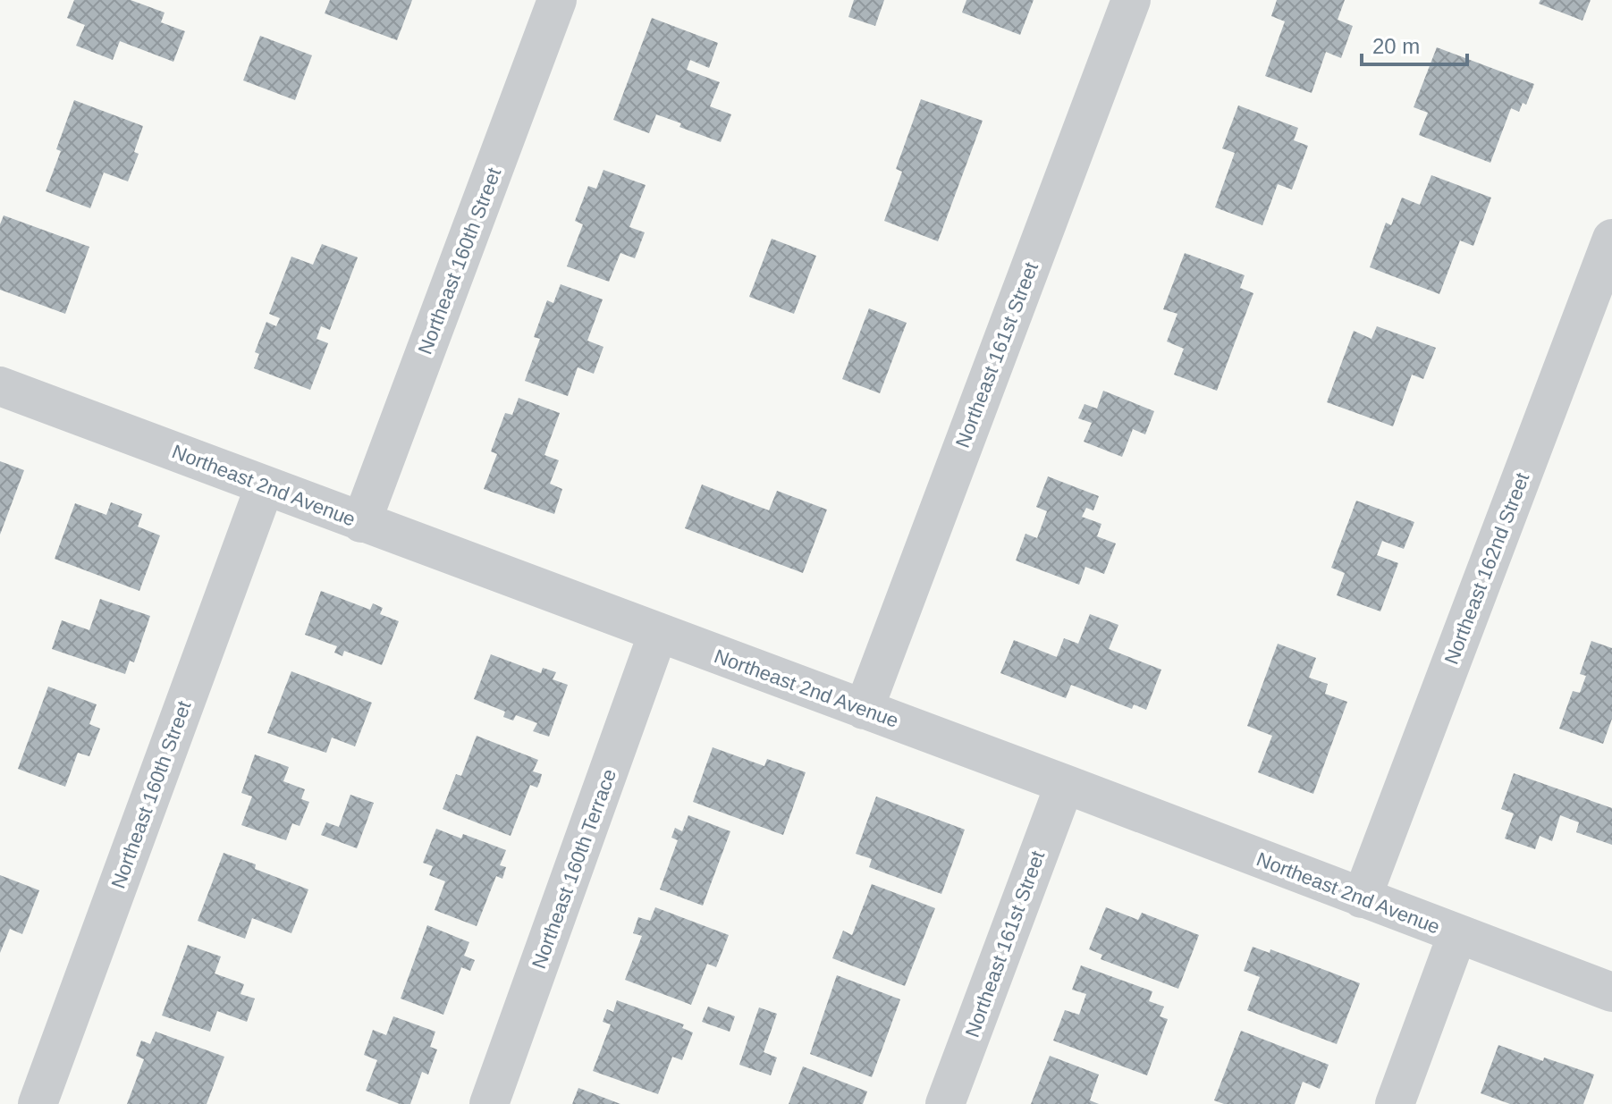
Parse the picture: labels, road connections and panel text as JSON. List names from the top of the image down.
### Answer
{
  "streets": {
    "street": [
      "Northeast 160th Street",
      "Northeast 161st Street",
      "Northeast 2nd Avenue",
      "Northeast 162nd Street",
      "Northeast 160th Terrace"
    ]
  },
  "crossings": [
    ["Northeast 160th Street", "Northeast 2nd Avenue"],
    ["Northeast 161st Street", "Northeast 2nd Avenue"],
    ["Northeast 2nd Avenue", "Northeast 162nd Street"],
    ["Northeast 2nd Avenue", "Northeast 160th Terrace"]
  ],
  "scale_bar": "20 m"
}
